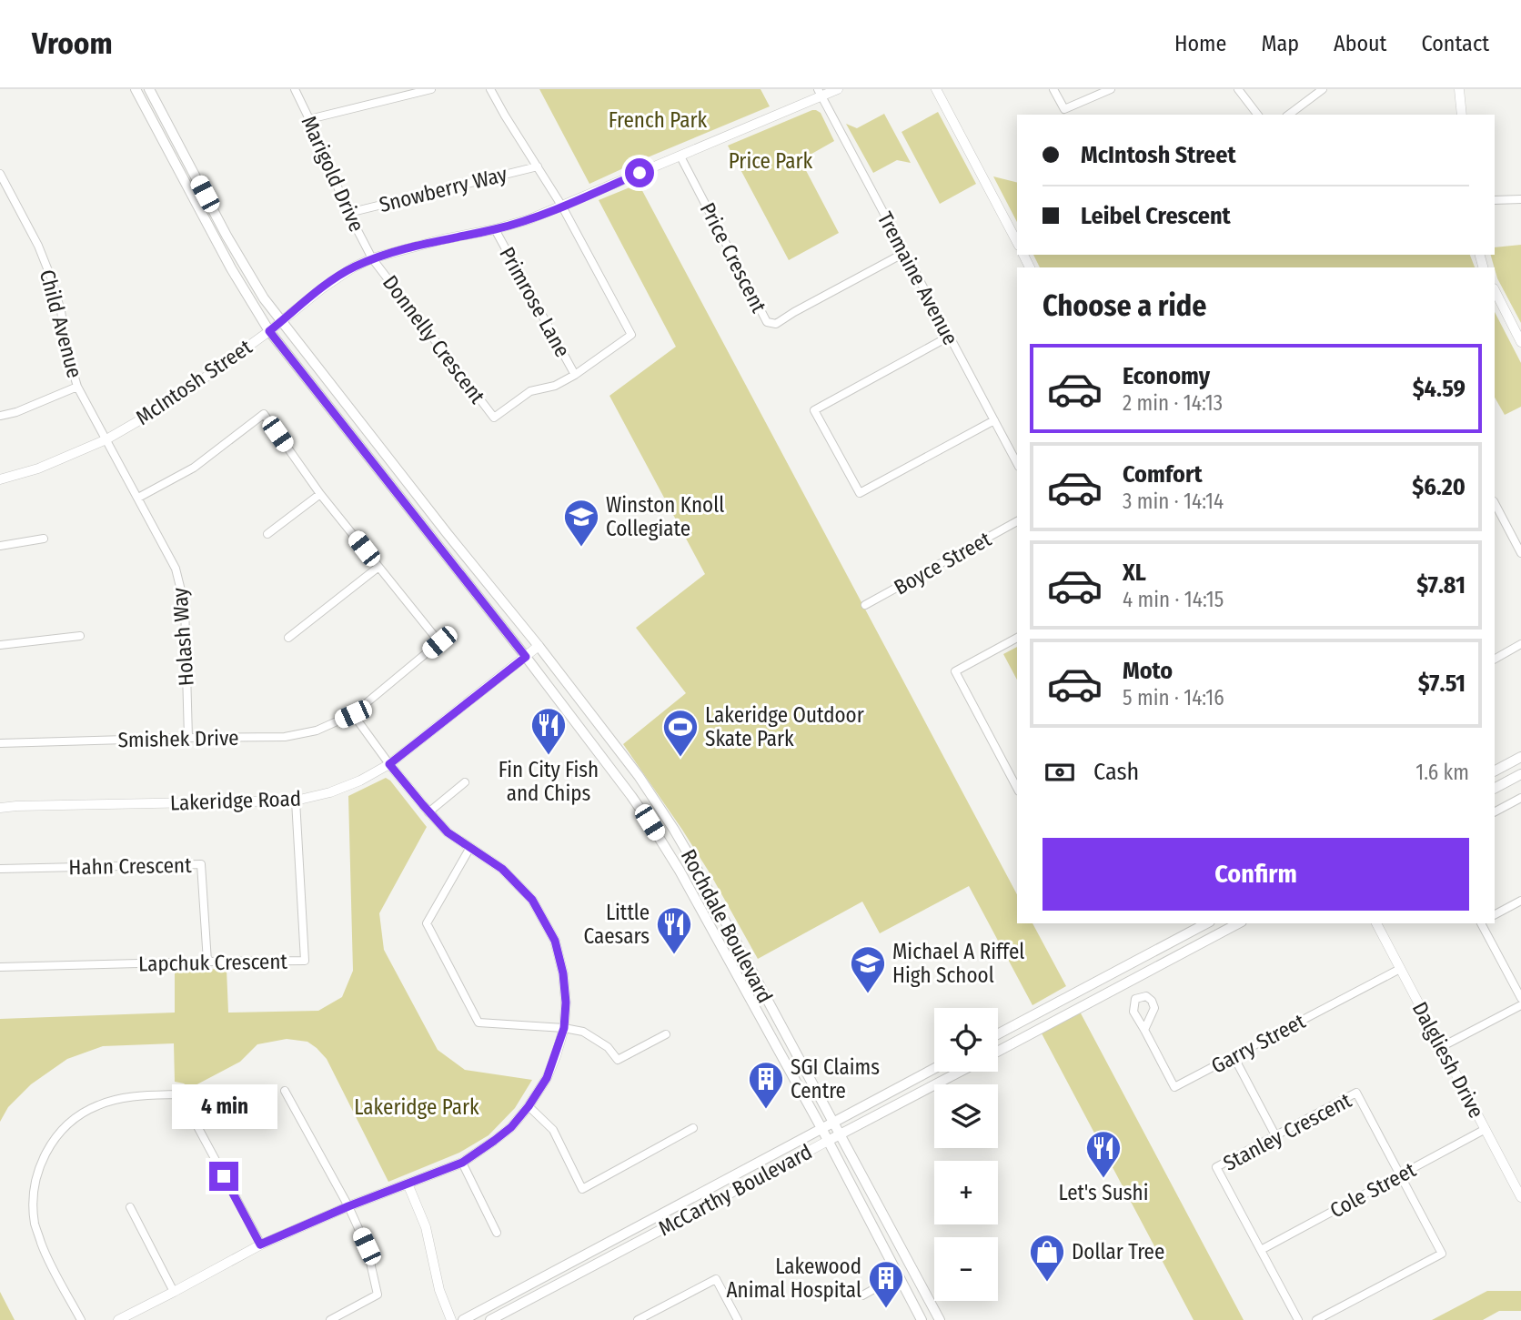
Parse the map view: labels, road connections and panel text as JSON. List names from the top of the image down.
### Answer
{
  "streets": {
    "main road": ["Rochdale Boulevard", "McCarthy Boulevard"],
    "street": [
      "Marigold Drive",
      "Snowberry Way",
      "Price Crescent",
      "Tremaine Avenue",
      "Primrose Lane",
      "Child Avenue",
      "Donnelly Crescent",
      "McIntosh Street",
      "Boyce Street",
      "Holash Way",
      "Smishek Drive",
      "Lakeridge Road",
      "Hahn Crescent",
      "Lapchuk Crescent",
      "Garry Street",
      "Dalgliesh Drive",
      "Stanley Crescent",
      "Cole Street"
    ]
  },
  "crossings": [
    ["Marigold Drive", "Snowberry Way"],
    ["Marigold Drive", "Donnelly Crescent"],
    ["Marigold Drive", "McIntosh Street"],
    ["Price Crescent", "Tremaine Avenue"],
    ["Price Crescent", "McIntosh Street"],
    ["Tremaine Avenue", "McIntosh Street"],
    ["Primrose Lane", "Donnelly Crescent"],
    ["Primrose Lane", "McIntosh Street"],
    ["Child Avenue", "McIntosh Street"],
    ["Child Avenue", "Holash Way"],
    ["Donnelly Crescent", "McIntosh Street"],
    ["McIntosh Street", "Holash Way"],
    ["McIntosh Street", "Rochdale Boulevard"],
    ["Holash Way", "Smishek Drive"],
    ["Lakeridge Road", "Rochdale Boulevard"],
    ["Lakeridge Road", "Lapchuk Crescent"],
    ["Hahn Crescent", "Lapchuk Crescent"],
    ["Rochdale Boulevard", "McCarthy Boulevard"],
    ["Garry Street", "Dalgliesh Drive"],
    ["Dalgliesh Drive", "Cole Street"],
    ["Stanley Crescent", "Cole Street"]
  ],
  "parks": ["French Park", "Price Park", "Lakeridge Park"],
  "places": {
    "school or university": ["Winston Knoll Collegiate", "Michael A Riffel High School"],
    "restaurant": ["Fin City Fish and Chips", "Little Caesars", "Let's Sushi"],
    "sports": ["Lakeridge Outdoor Skate Park"],
    "building": ["SGI Claims Centre", "Lakewood Animal Hospital"],
    "shop": ["Dollar Tree"]
  },
  "page": {
    "header": "Vroom",
    "nav": [
      "Home",
      "Map",
      "About",
      "Contact"
    ],
    "banner": ["McIntosh Street", "Leibel Crescent"],
    "heading": "Choose a ride",
    "list": [
      {
        "name": "Economy",
        "note": "2 min · 14:13",
        "value": "$4.59"
      },
      {
        "name": "Comfort",
        "note": "3 min · 14:14",
        "value": "$6.20"
      },
      {
        "name": "XL",
        "note": "4 min · 14:15",
        "value": "$7.81"
      },
      {
        "name": "Moto",
        "note": "5 min · 14:16",
        "value": "$7.51"
      }
    ],
    "pay": ["Cash", "1.6 km"],
    "buttons": "Confirm",
    "map_buttons": ["+", "−"],
    "bubble": "4 min"
  }
}
